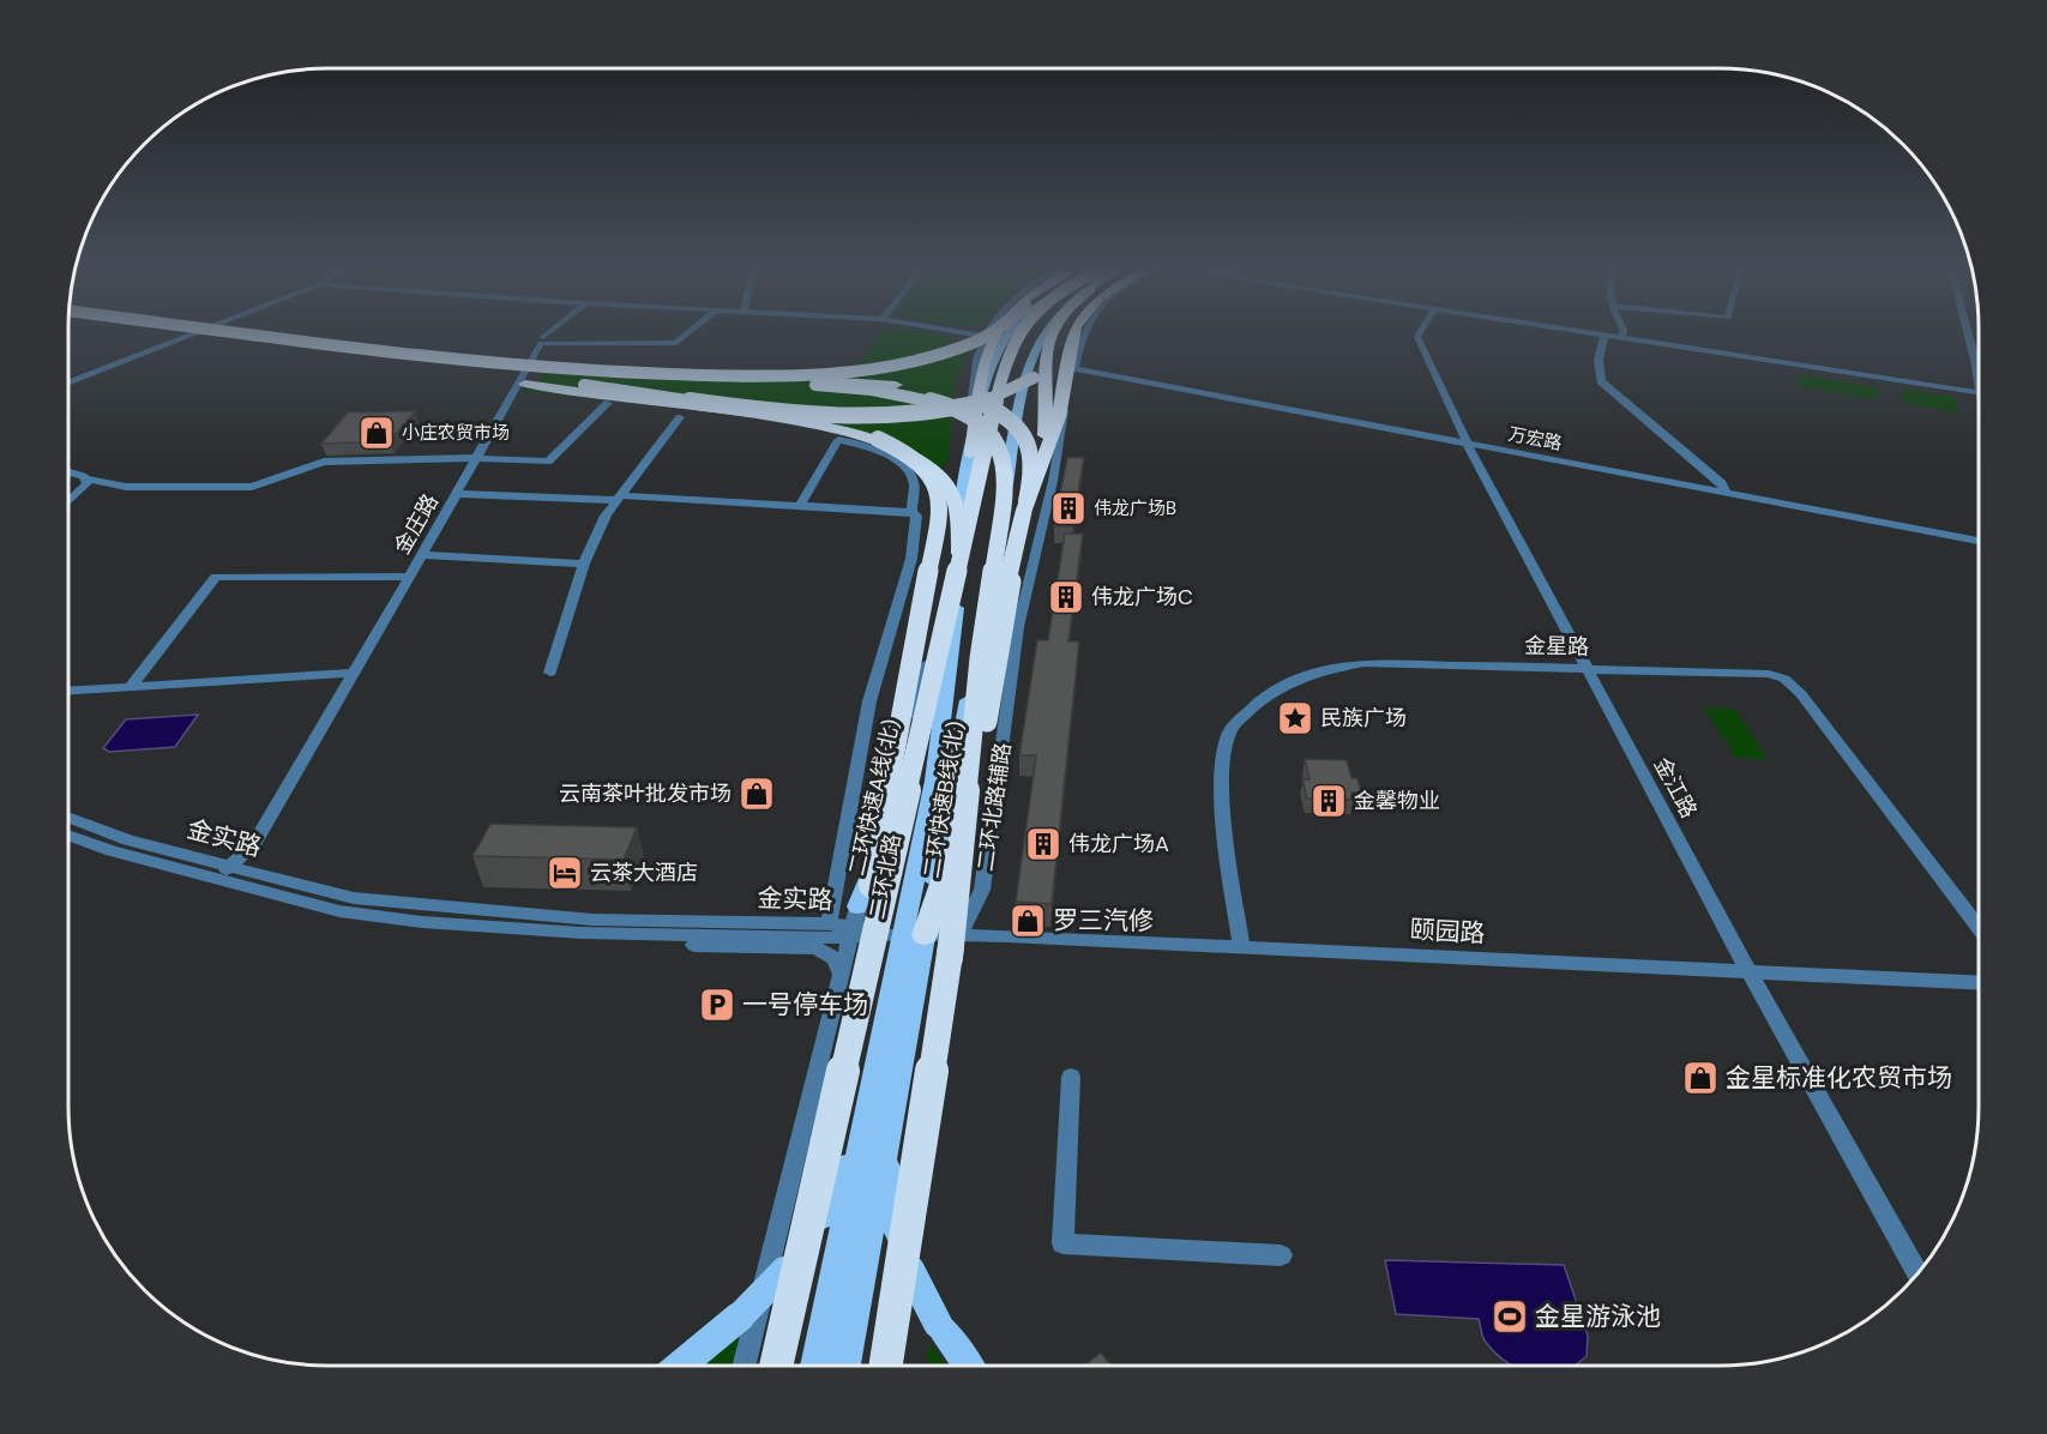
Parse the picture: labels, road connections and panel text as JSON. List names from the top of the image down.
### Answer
{
  "streets": {
    "highway": ["二环快速A线(北)", "二环快速B线(北)"],
    "main road": ["二环北路"],
    "street": [
      "万宏路",
      "金庄路",
      "金星路",
      "金江路",
      "二环北路辅路",
      "金实路",
      "颐园路"
    ]
  },
  "crossings": [
    ["万宏路", "金江路"],
    ["万宏路", "二环北路辅路"],
    ["金庄路", "金实路"],
    ["金星路", "金江路"],
    ["金星路", "颐园路"],
    ["金江路", "颐园路"],
    ["二环快速B线(北)", "二环北路辅路"],
    ["二环快速B线(北)", "颐园路"],
    ["二环北路辅路", "颐园路"],
    ["金实路", "二环北路"],
    ["金实路", "颐园路"],
    ["二环北路", "颐园路"]
  ],
  "places": {
    "shop": [
      "小庄农贸市场",
      "云南茶叶批发市场",
      "罗三汽修",
      "金星标准化农贸市场"
    ],
    "building": [
      "伟龙广场B",
      "伟龙广场C",
      "金馨物业",
      "伟龙广场A"
    ],
    "place": ["民族广场"],
    "hotel": ["云茶大酒店"],
    "parking": ["一号停车场"],
    "sports": ["金星游泳池"]
  }
}
